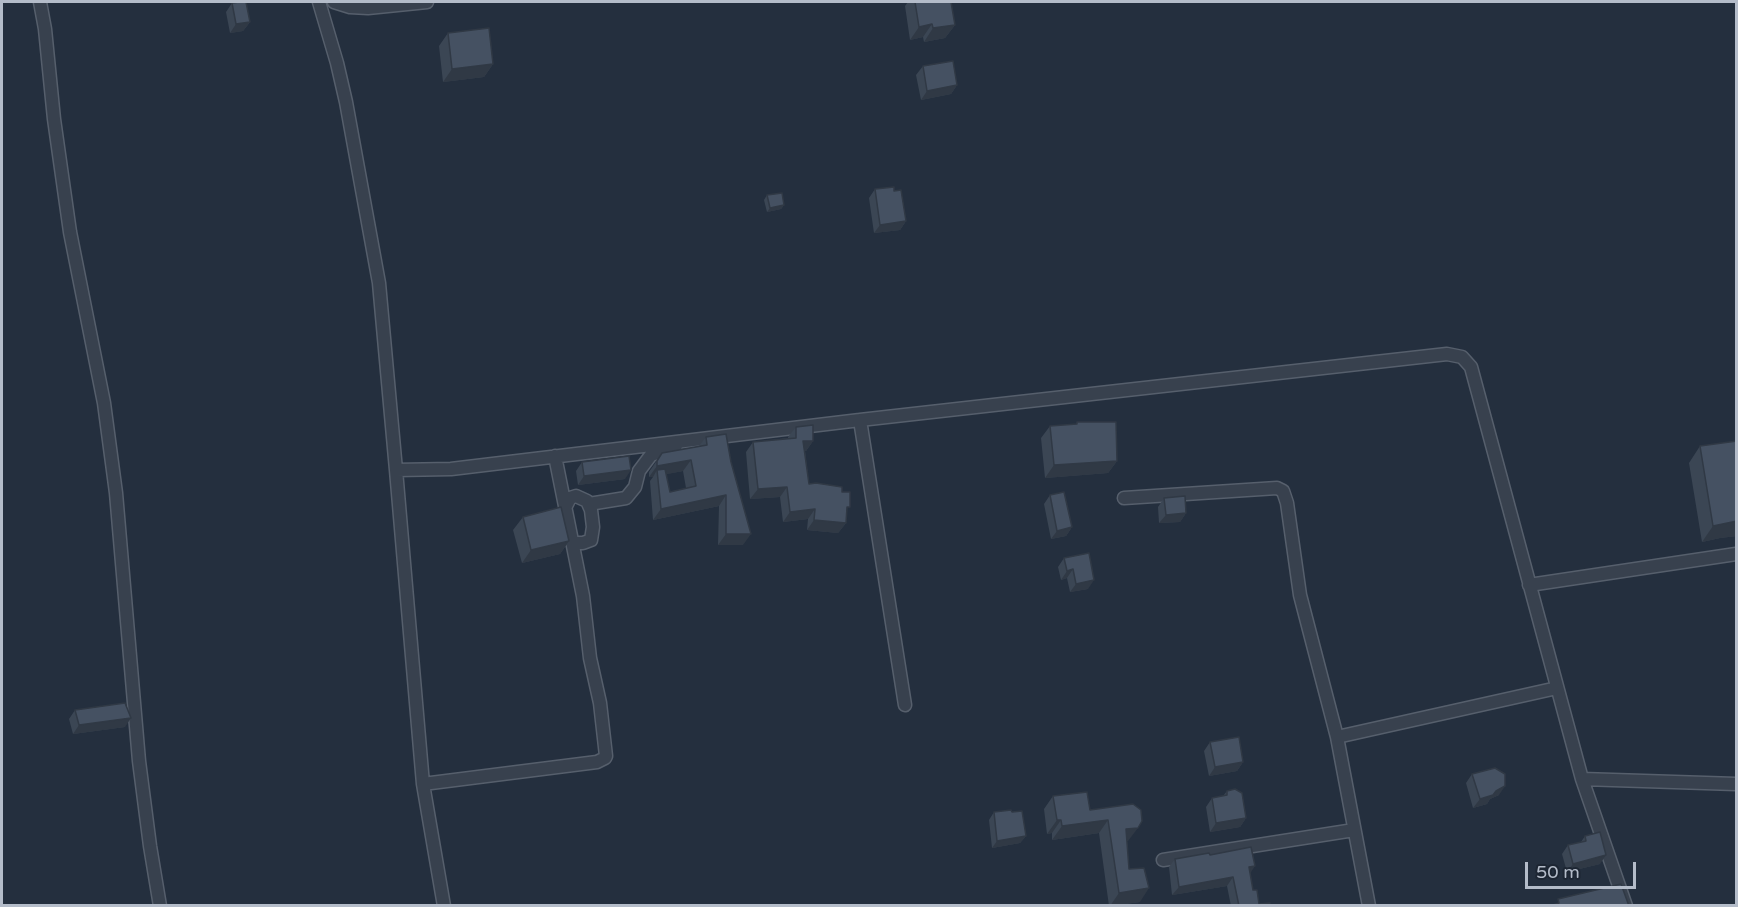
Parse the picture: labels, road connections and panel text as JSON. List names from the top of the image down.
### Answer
{
  "scale_bar": "50 m"
}
